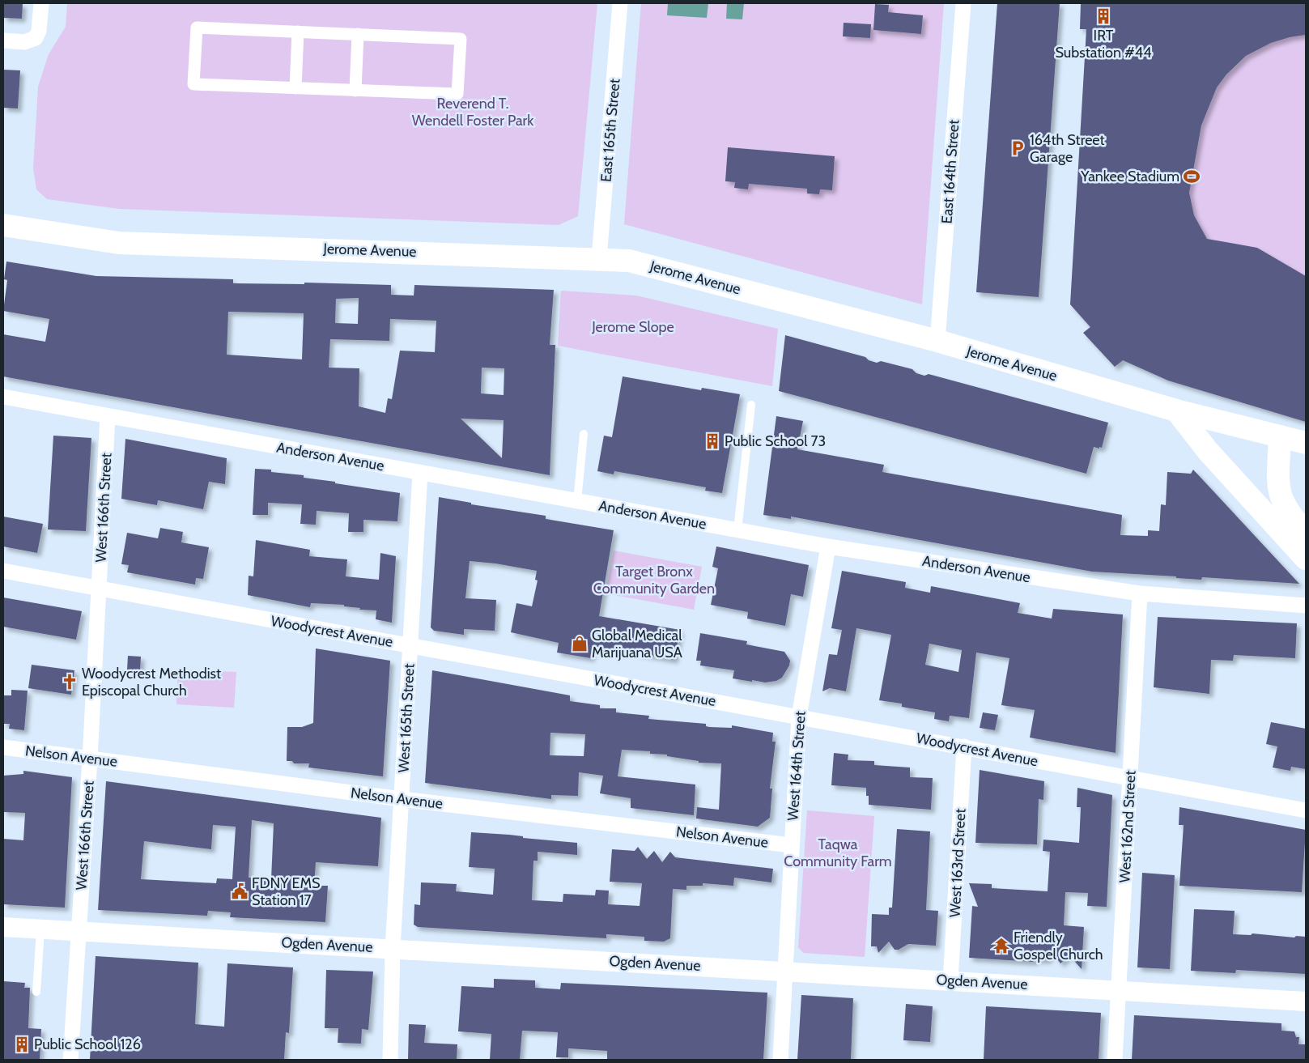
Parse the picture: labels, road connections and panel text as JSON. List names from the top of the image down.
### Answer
{
  "streets": {
    "main road": ["Jerome Avenue"],
    "street": [
      "East 165th Street",
      "East 164th Street",
      "Anderson Avenue",
      "West 166th Street",
      "Woodycrest Avenue",
      "West 165th Street",
      "Nelson Avenue",
      "West 164th Street",
      "West 162nd Street",
      "West 163rd Street",
      "Ogden Avenue"
    ]
  },
  "crossings": [
    ["East 165th Street", "Jerome Avenue"],
    ["East 164th Street", "Jerome Avenue"],
    ["Anderson Avenue", "West 166th Street"],
    ["Anderson Avenue", "West 165th Street"],
    ["Anderson Avenue", "West 164th Street"],
    ["Anderson Avenue", "West 162nd Street"],
    ["West 166th Street", "Woodycrest Avenue"],
    ["West 166th Street", "Nelson Avenue"],
    ["West 166th Street", "Ogden Avenue"],
    ["Woodycrest Avenue", "West 165th Street"],
    ["Woodycrest Avenue", "West 164th Street"],
    ["Woodycrest Avenue", "West 162nd Street"],
    ["Woodycrest Avenue", "West 163rd Street"],
    ["West 165th Street", "Nelson Avenue"],
    ["West 165th Street", "Ogden Avenue"],
    ["Nelson Avenue", "West 164th Street"],
    ["West 164th Street", "Ogden Avenue"],
    ["West 162nd Street", "Ogden Avenue"],
    ["West 163rd Street", "Ogden Avenue"]
  ],
  "parks": [
    "Reverend T. Wendell Foster Park",
    "Jerome Slope",
    "Target Bronx Community Garden",
    "Taqwa Community Farm"
  ],
  "places": {
    "building": ["IRT Substation #44", "Public School 73", "Public School 126"],
    "parking": ["164th Street Garage"],
    "sports": ["Yankee Stadium"],
    "shop": ["Global Medical Marijuana USA"],
    "church": ["Woodycrest Methodist Episcopal Church"],
    "public building": ["FDNY EMS Station 17"],
    "temple": ["Friendly Gospel Church"]
  }
}
